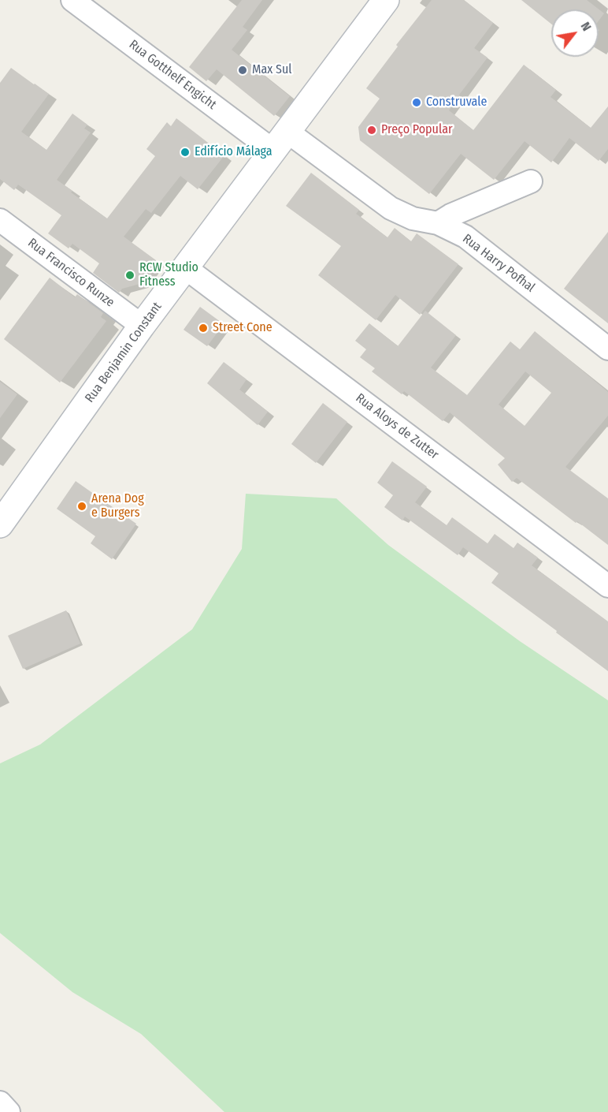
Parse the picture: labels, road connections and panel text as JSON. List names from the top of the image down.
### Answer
{
  "streets": {
    "main road": ["Rua Benjamin Constant"],
    "street": [
      "Rua Gotthelf Engicht",
      "Rua Harry Pofhal",
      "Rua Francisco Runze",
      "Rua Aloys de Zutter"
    ]
  },
  "crossings": [
    ["Rua Gotthelf Engicht", "Rua Harry Pofhal"],
    ["Rua Gotthelf Engicht", "Rua Benjamin Constant"],
    ["Rua Harry Pofhal", "Rua Benjamin Constant"],
    ["Rua Francisco Runze", "Rua Benjamin Constant"],
    ["Rua Benjamin Constant", "Rua Aloys de Zutter"]
  ],
  "places": [
    "Max Sul",
    "Construvale",
    "Preço Popular",
    "Edifício Málaga",
    "RCW Studio Fitness",
    "Street Cone",
    "Arena Dog e Burgers"
  ],
  "north": "top right"
}
